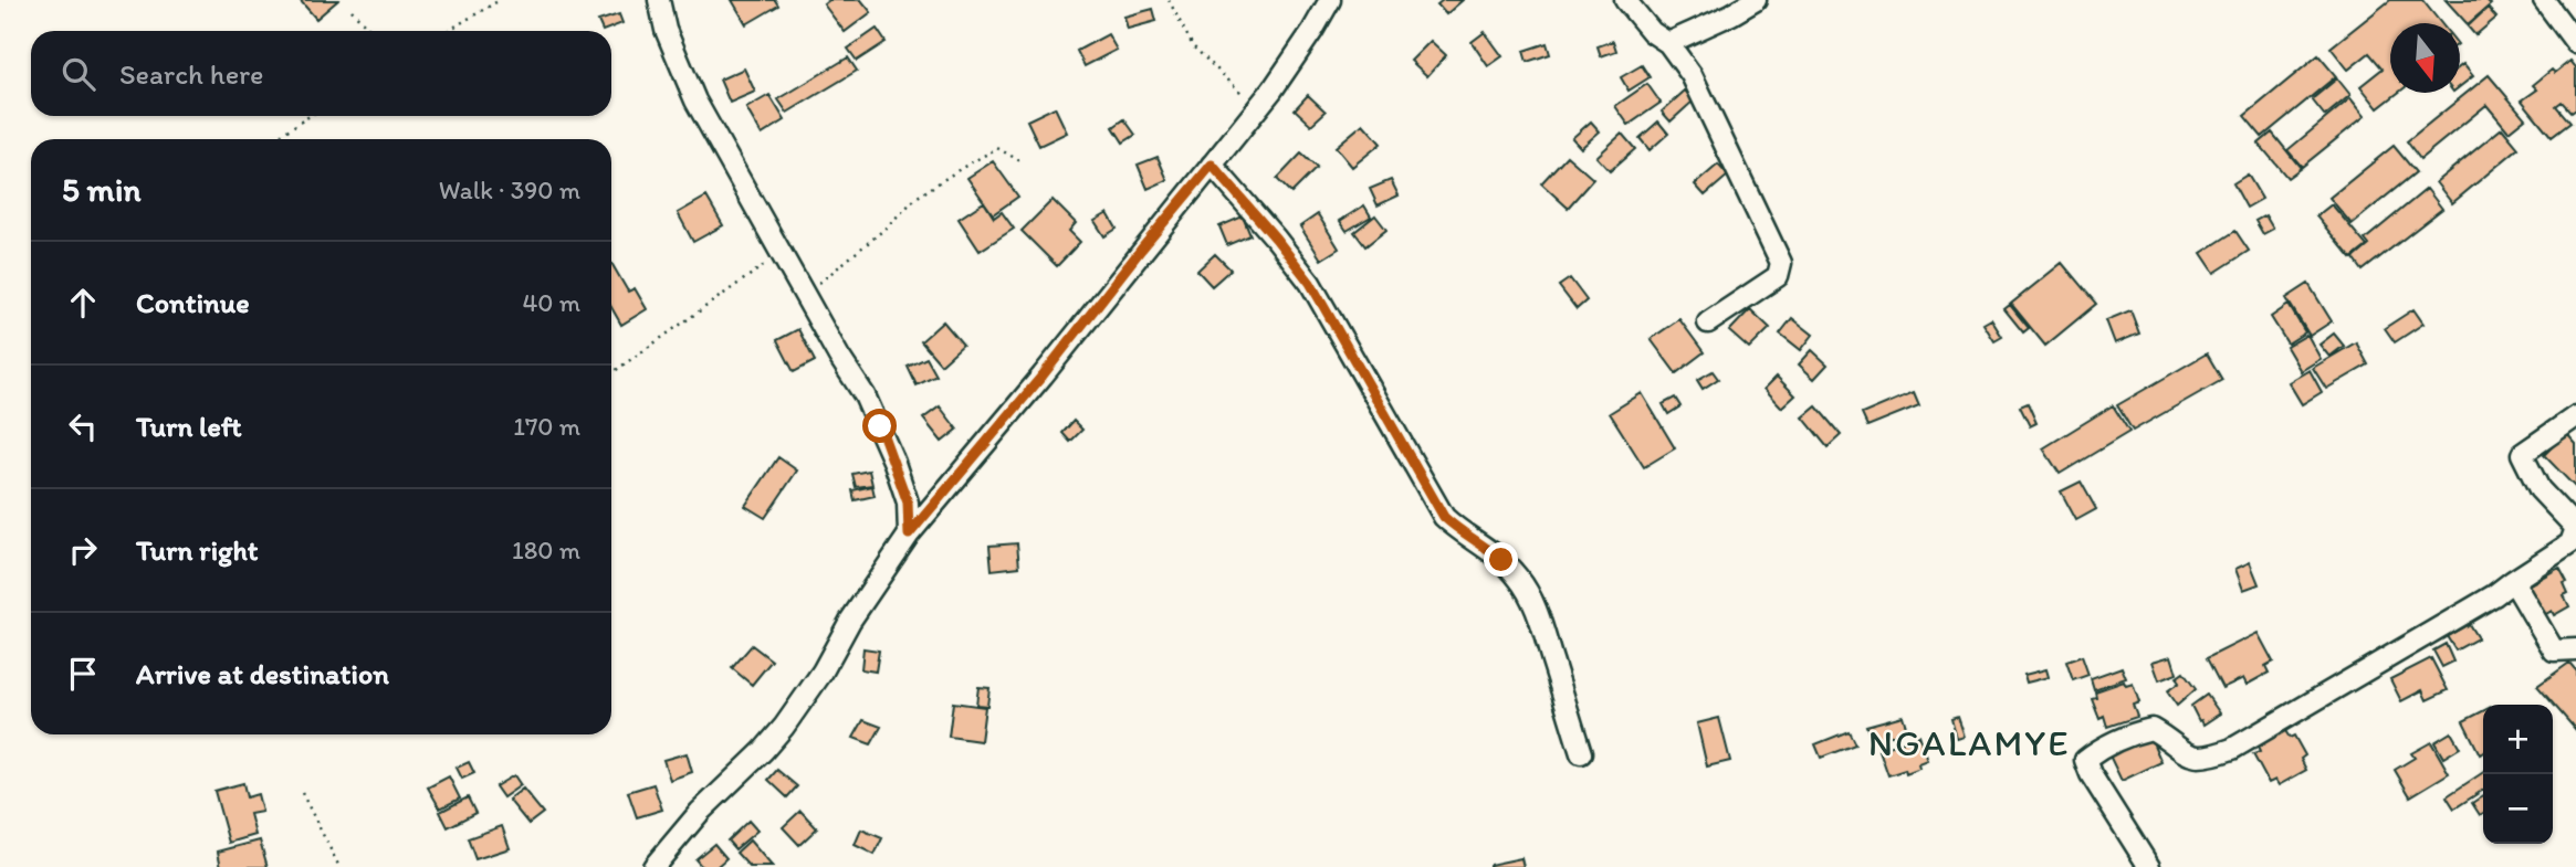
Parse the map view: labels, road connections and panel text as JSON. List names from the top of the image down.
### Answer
{
  "districts": ["NGALAMYE"],
  "north": "bottom",
  "page": {
    "search": "Search here",
    "heading": ["5 min", "Walk · 390 m"],
    "list": [
      ["Continue", "40 m"],
      ["Turn left", "170 m"],
      ["Turn right", "180 m"],
      "Arrive at destination"
    ],
    "map_buttons": ["+", "−"]
  }
}
